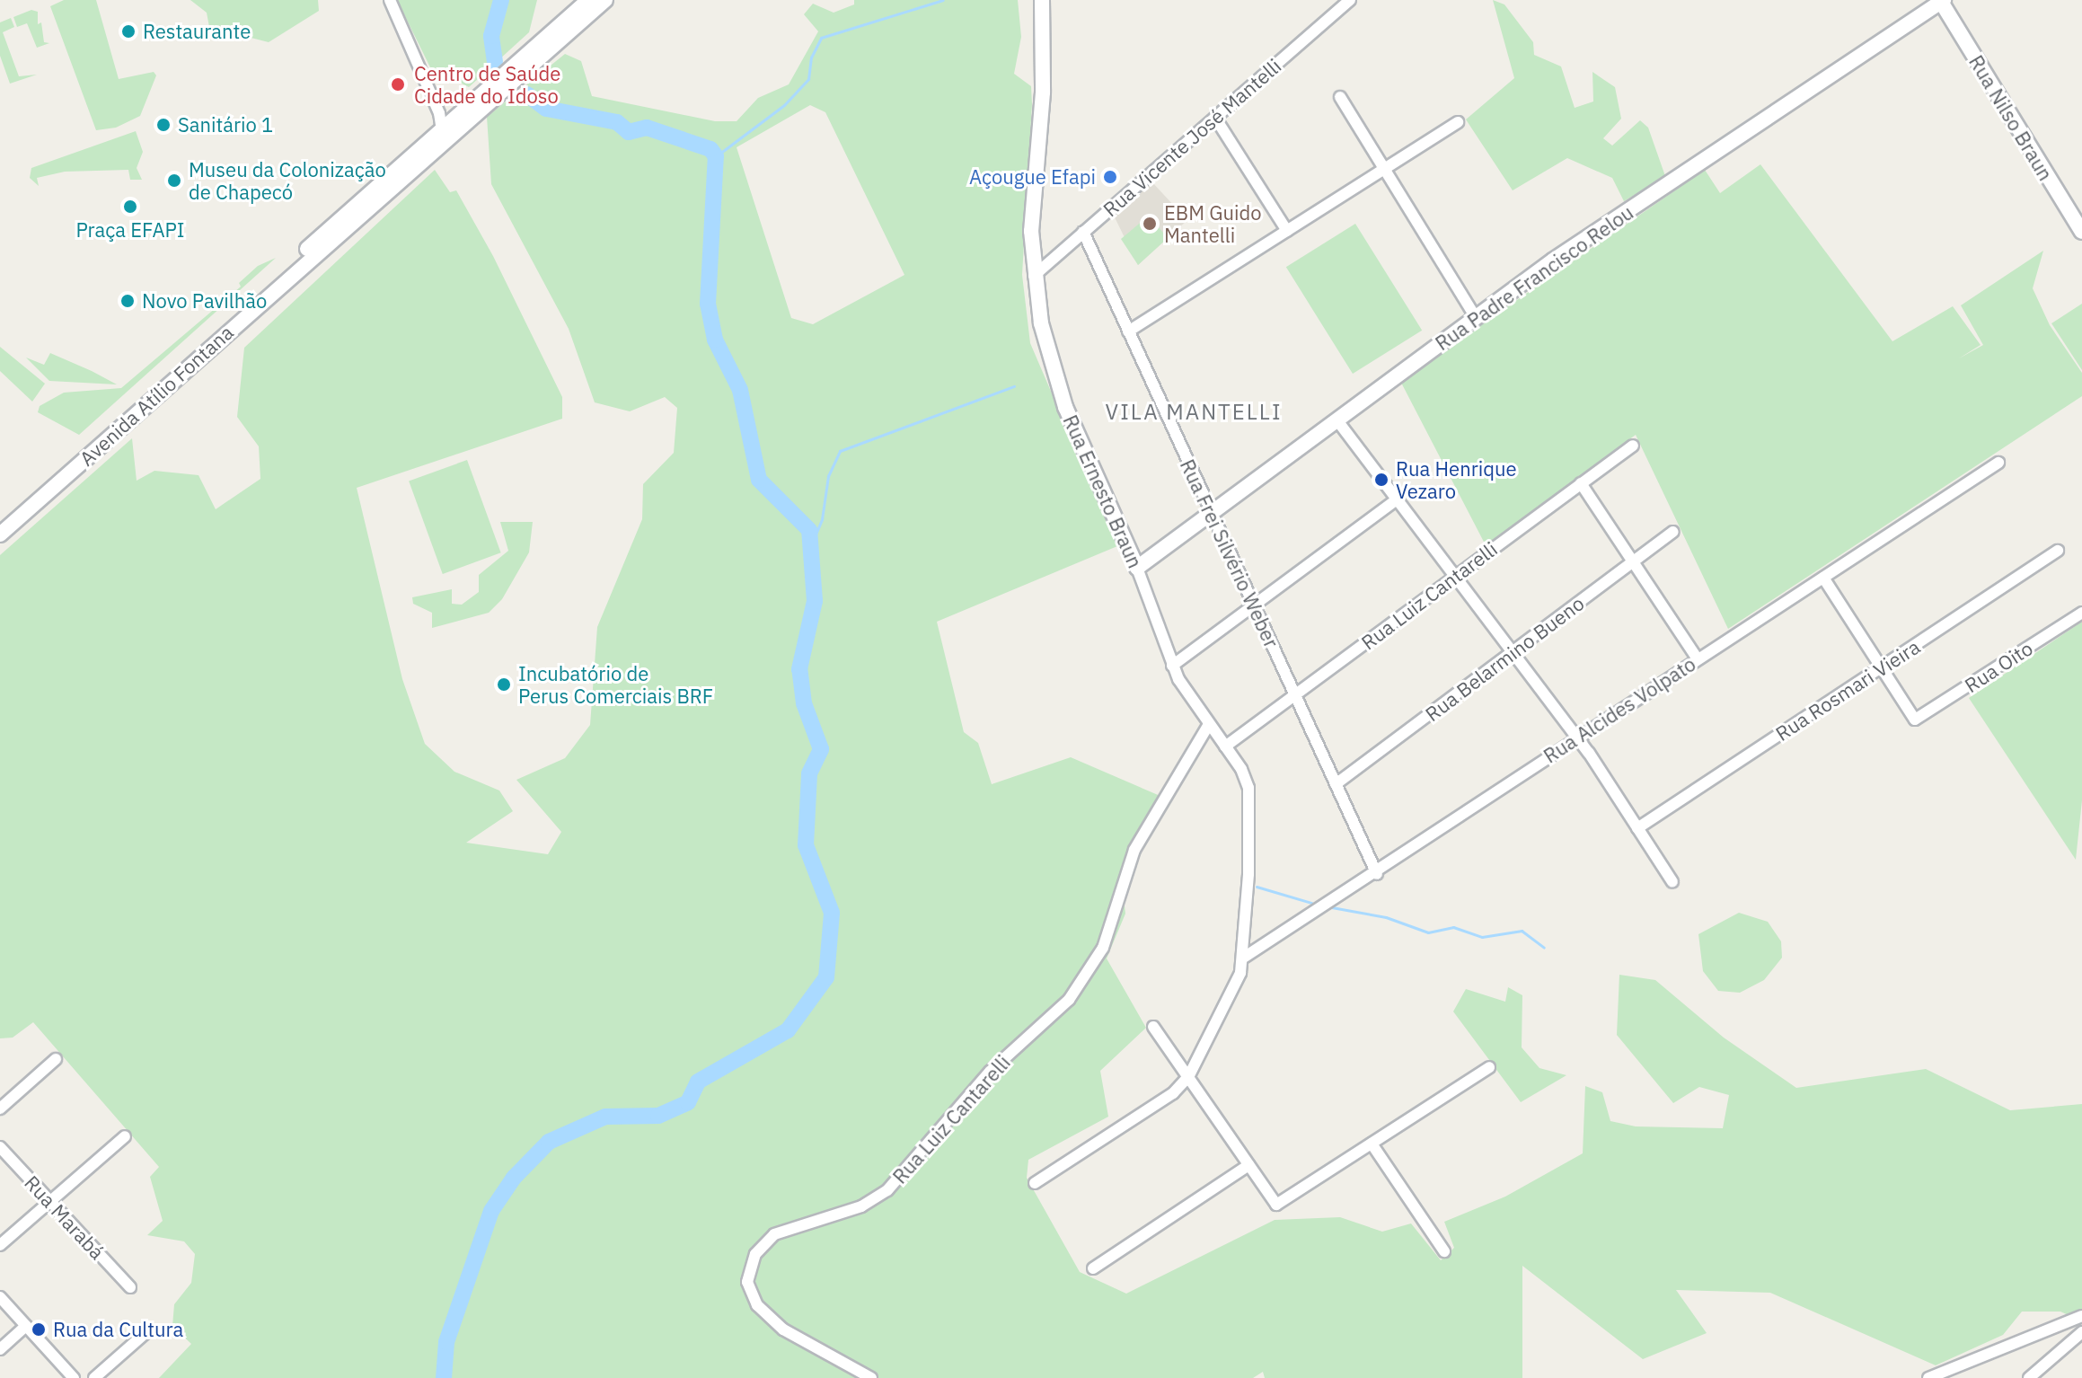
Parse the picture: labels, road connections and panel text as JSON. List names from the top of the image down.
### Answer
{
  "streets": {
    "street": [
      "Rua Nilso Braun",
      "Rua Vicente José Mantelli",
      "Rua Padre Francisco Relou",
      "Avenida Atílio Fontana",
      "Rua Ernesto Braun",
      "Rua Frei Silvério Weber",
      "Rua Luiz Cantarelli",
      "Rua Belarmino Bueno",
      "Rua Oito",
      "Rua Rosmari Vieira",
      "Rua Alcides Volpato",
      "Rua Marabá"
    ]
  },
  "crossings": [
    ["Rua Nilso Braun", "Rua Padre Francisco Relou"],
    ["Rua Vicente José Mantelli", "Rua Ernesto Braun"],
    ["Rua Vicente José Mantelli", "Rua Frei Silvério Weber"],
    ["Rua Padre Francisco Relou", "Rua Ernesto Braun"],
    ["Rua Padre Francisco Relou", "Rua Frei Silvério Weber"],
    ["Rua Ernesto Braun", "Rua Luiz Cantarelli"],
    ["Rua Ernesto Braun", "Rua Alcides Volpato"],
    ["Rua Frei Silvério Weber", "Rua Luiz Cantarelli"],
    ["Rua Frei Silvério Weber", "Rua Belarmino Bueno"],
    ["Rua Frei Silvério Weber", "Rua Alcides Volpato"],
    ["Rua Oito", "Rua Rosmari Vieira"]
  ],
  "districts": ["VILA MANTELLI"],
  "places": [
    "Restaurante",
    "Centro de Saúde Cidade do Idoso",
    "Sanitário 1",
    "Açougue Efapi",
    "Museu da Colonização de Chapecó",
    "Praça EFAPI",
    "EBM Guido Mantelli",
    "Novo Pavilhão",
    "Rua Henrique Vezaro",
    "Incubatório de Perus Comerciais BRF",
    "Rua da Cultura"
  ]
}
